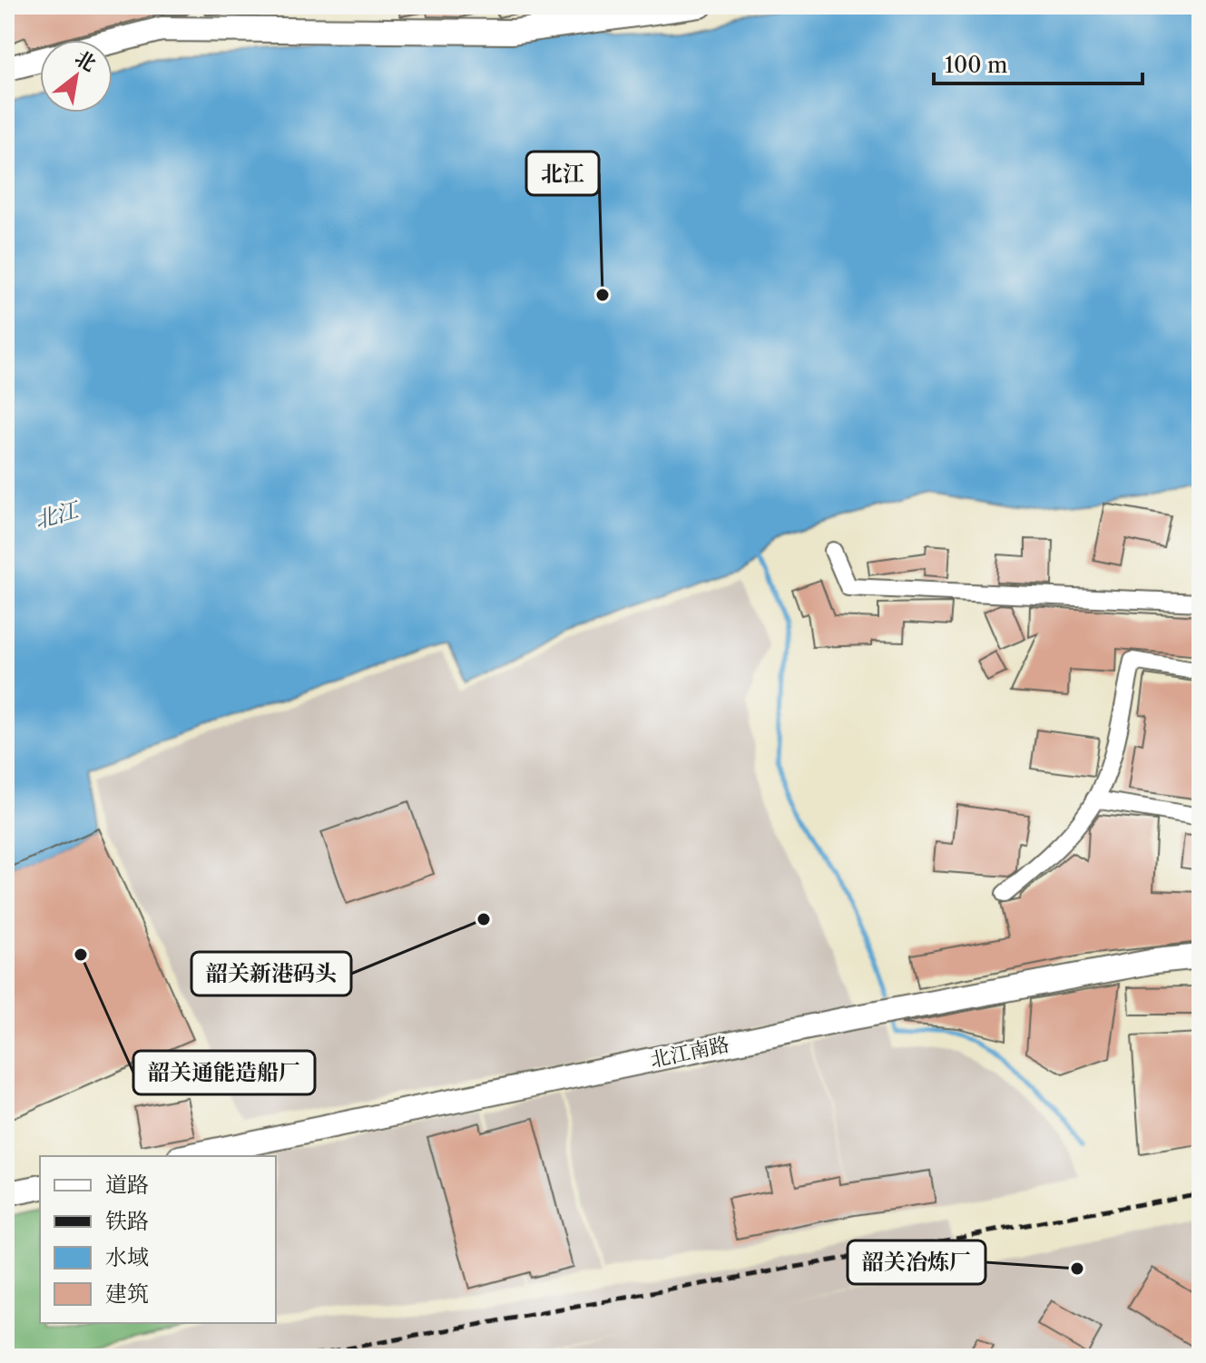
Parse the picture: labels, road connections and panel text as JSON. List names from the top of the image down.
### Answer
{
  "streets": {
    "street": ["北江南路"]
  },
  "water": ["北江"],
  "places": [
    "北江",
    "韶关新港码头",
    "韶关通能造船厂",
    "韶关冶炼厂"
  ],
  "legend": [
    "道路",
    "铁路",
    "水域",
    "建筑"
  ],
  "scale_bar": "100 m",
  "north": "top right"
}
